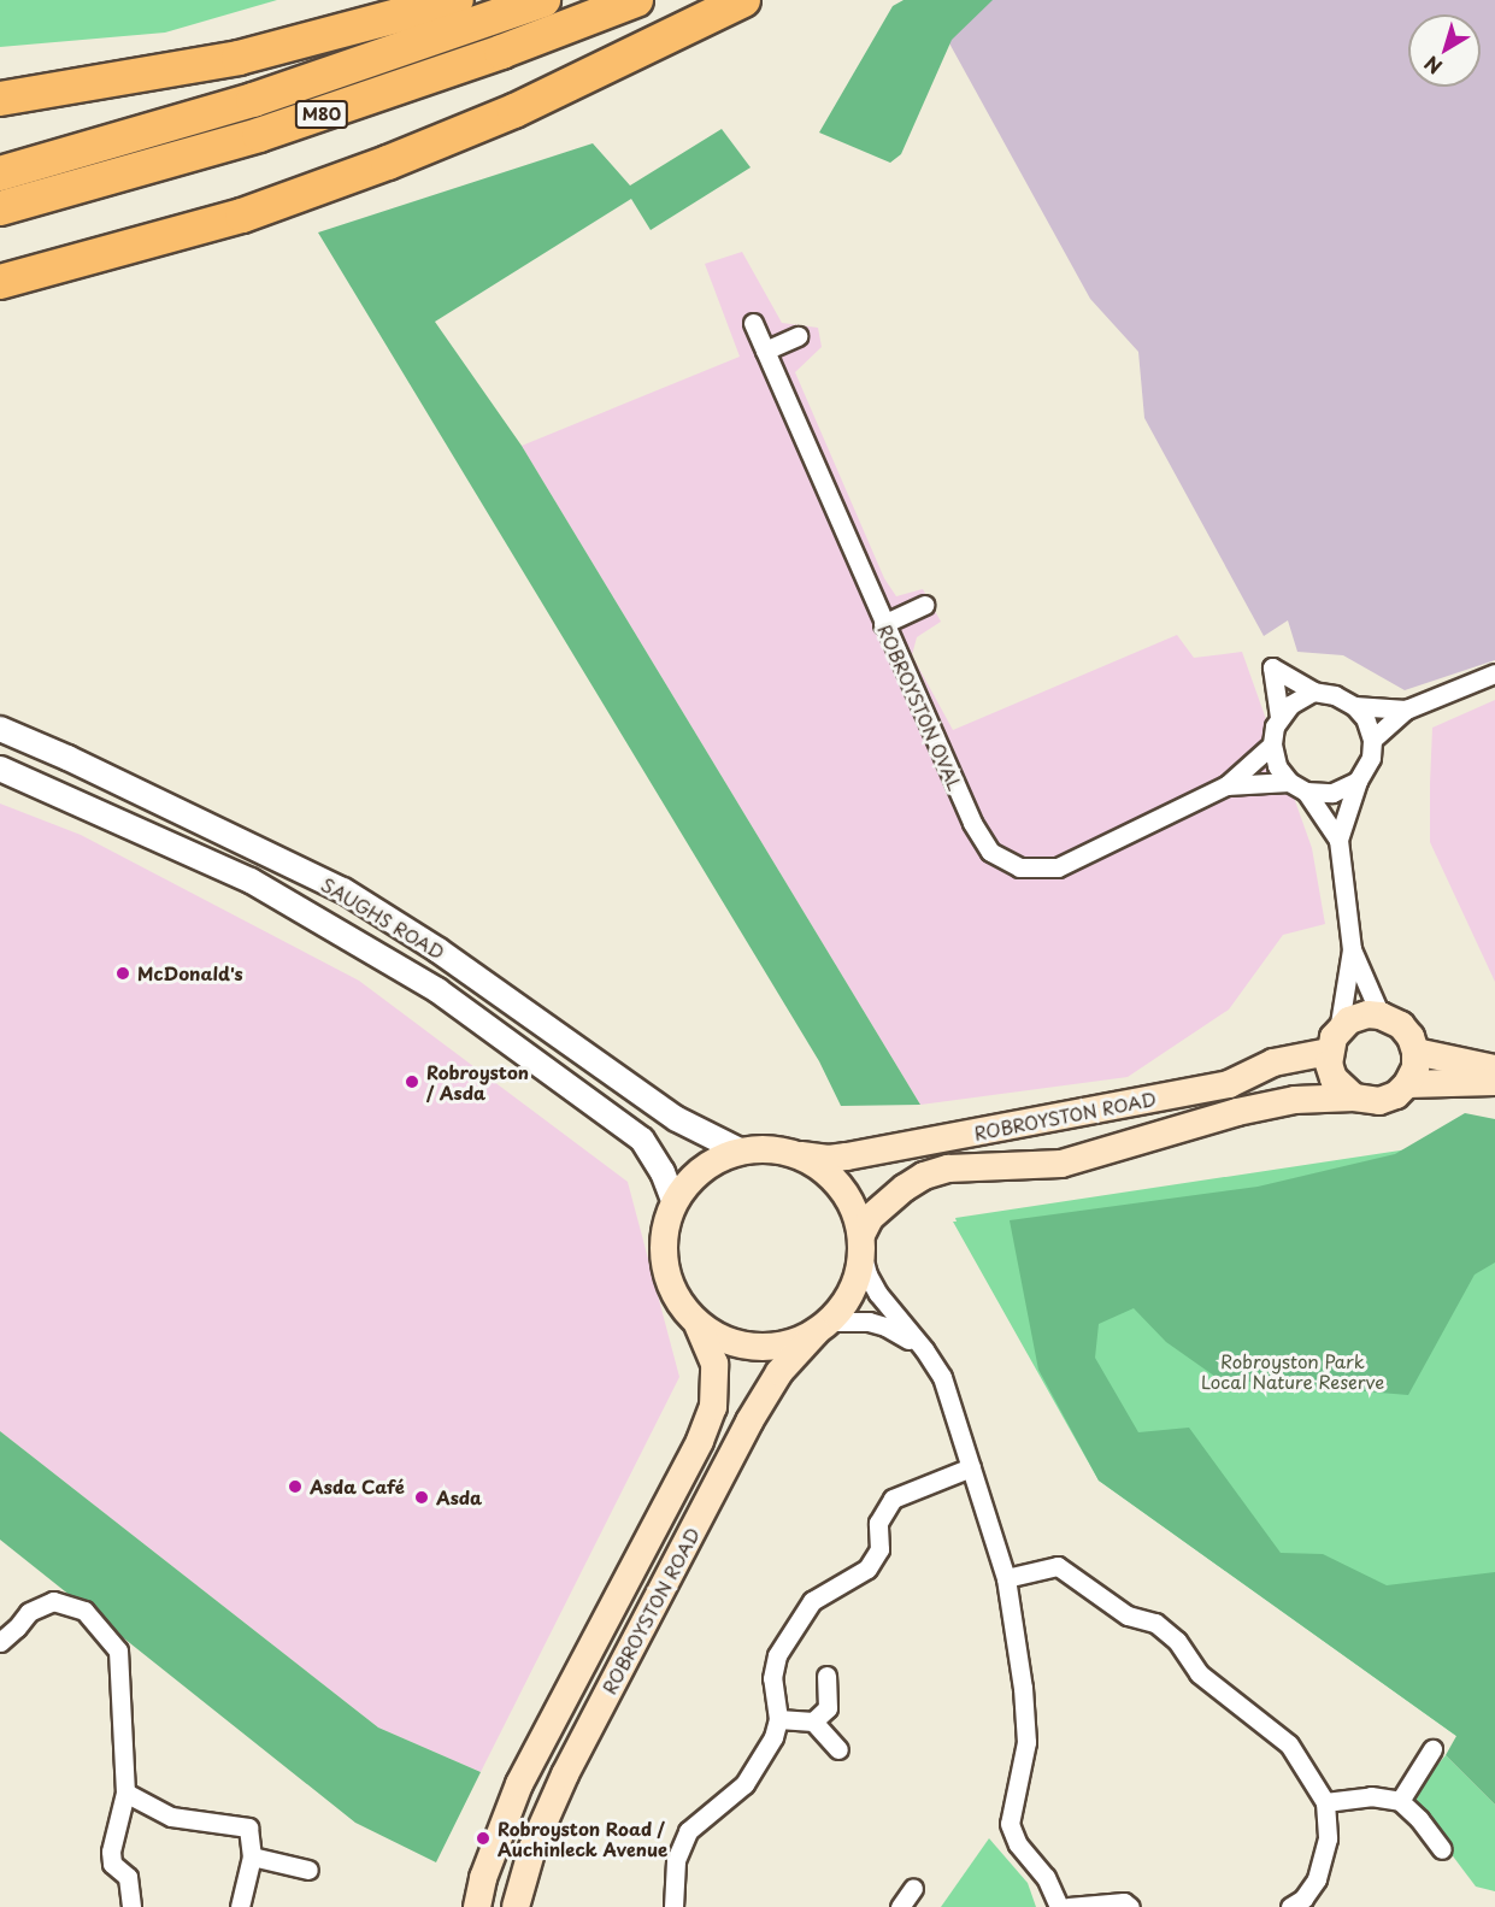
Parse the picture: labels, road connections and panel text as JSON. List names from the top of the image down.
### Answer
{
  "streets": {
    "highway": ["M80"],
    "main road": ["ROBROYSTON ROAD"],
    "street": ["ROBROYSTON OVAL", "SAUGHS ROAD"]
  },
  "crossings": [
    ["SAUGHS ROAD", "ROBROYSTON ROAD"]
  ],
  "parks": ["Robroyston Park Local Nature Reserve"],
  "places": [
    "McDonald's",
    "Robroyston / Asda",
    "Asda Café",
    "Asda",
    "Robroyston Road / Auchinleck Avenue"
  ],
  "north": "bottom left"
}
